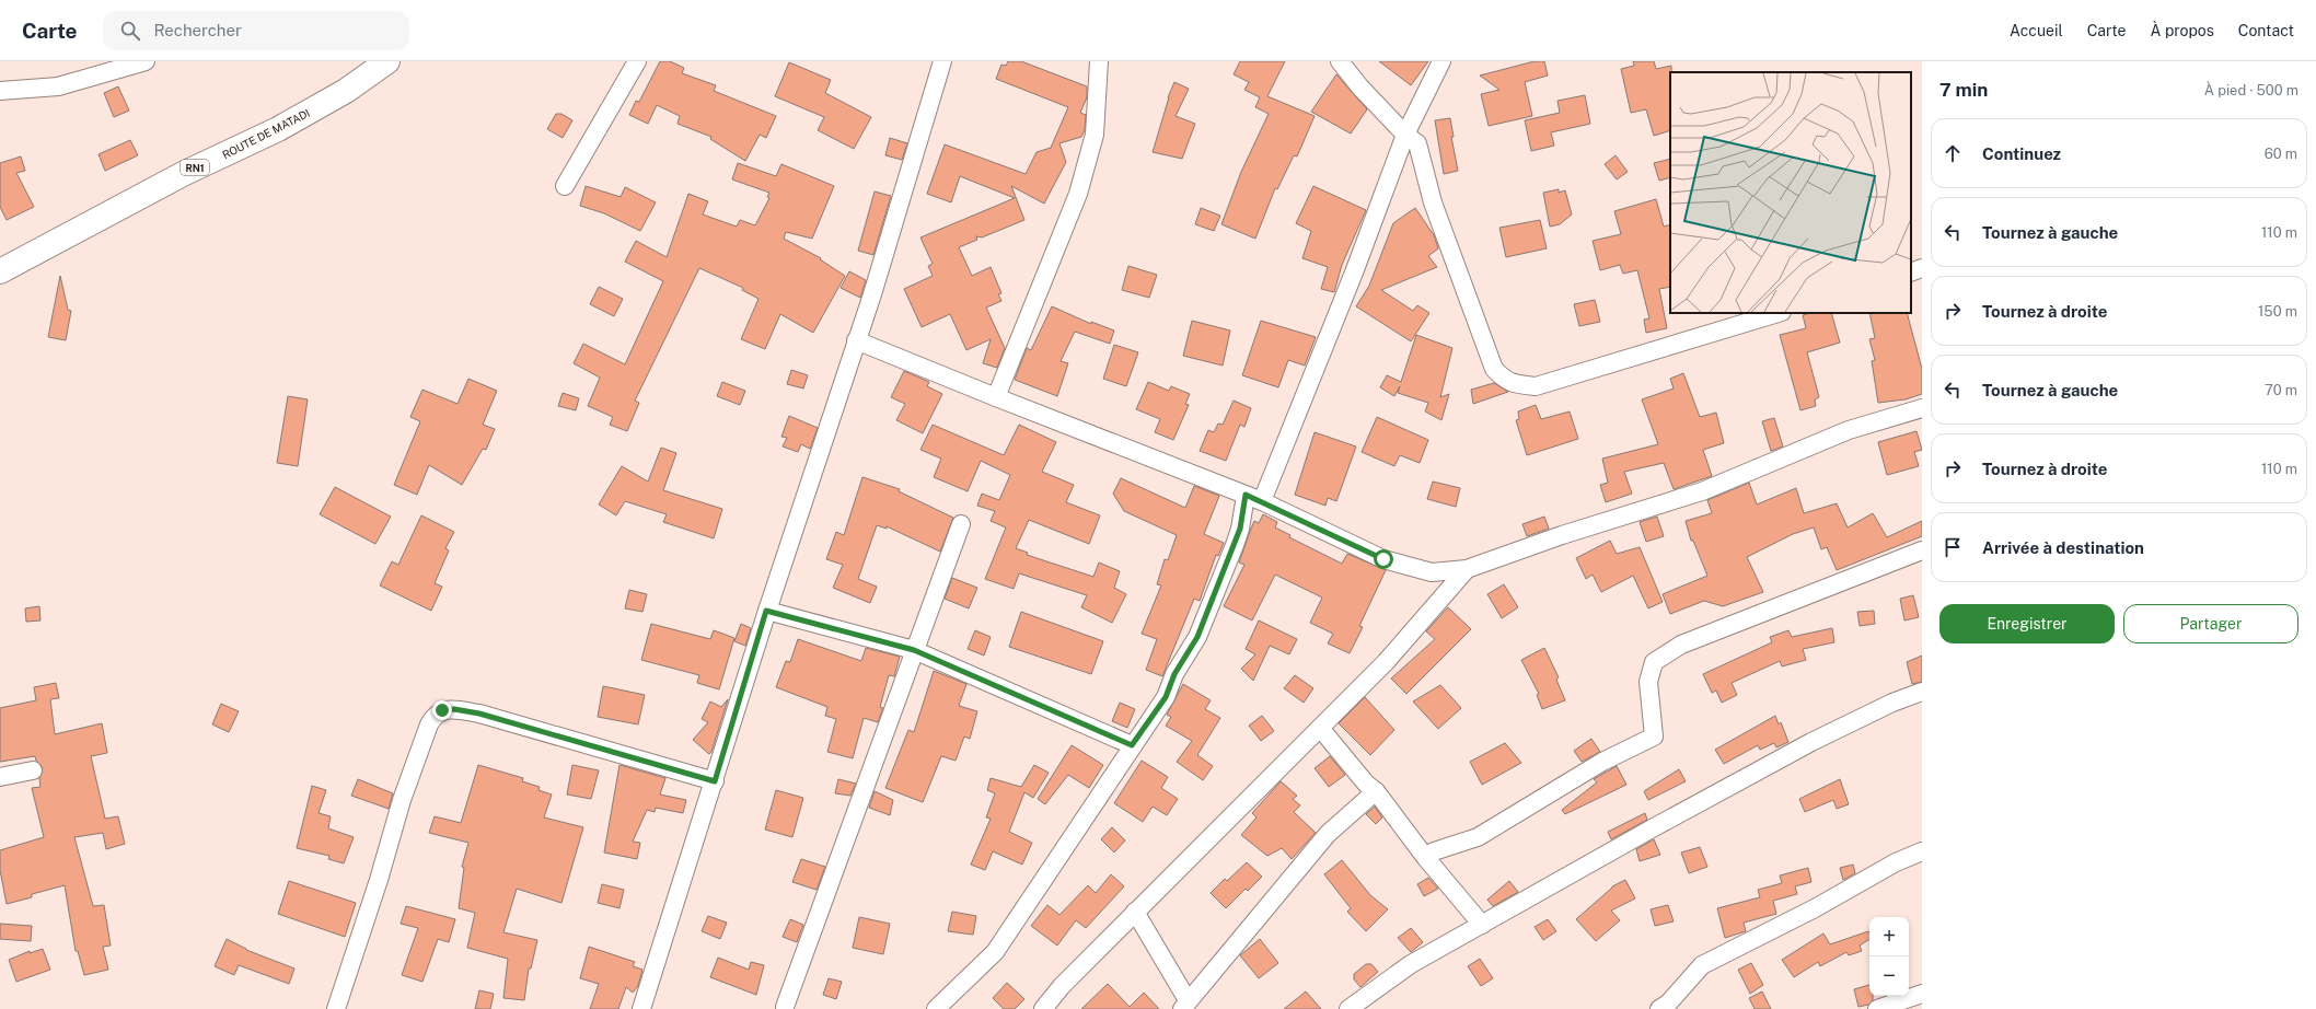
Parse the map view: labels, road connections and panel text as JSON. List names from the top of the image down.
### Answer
{
  "streets": {
    "highway": ["ROUTE DE MATADI", "RN1"]
  },
  "page": {
    "header": "Carte",
    "search": "Rechercher",
    "nav": [
      "Accueil",
      "Carte",
      "À propos",
      "Contact"
    ],
    "heading": ["7 min", "À pied · 500 m"],
    "list": [
      ["Continuez", "60 m"],
      ["Tournez à gauche", "110 m"],
      ["Tournez à droite", "150 m"],
      ["Tournez à gauche", "70 m"],
      ["Tournez à droite", "110 m"],
      "Arrivée à destination"
    ],
    "buttons": ["Enregistrer", "Partager"],
    "map_buttons": ["+", "−"]
  }
}
